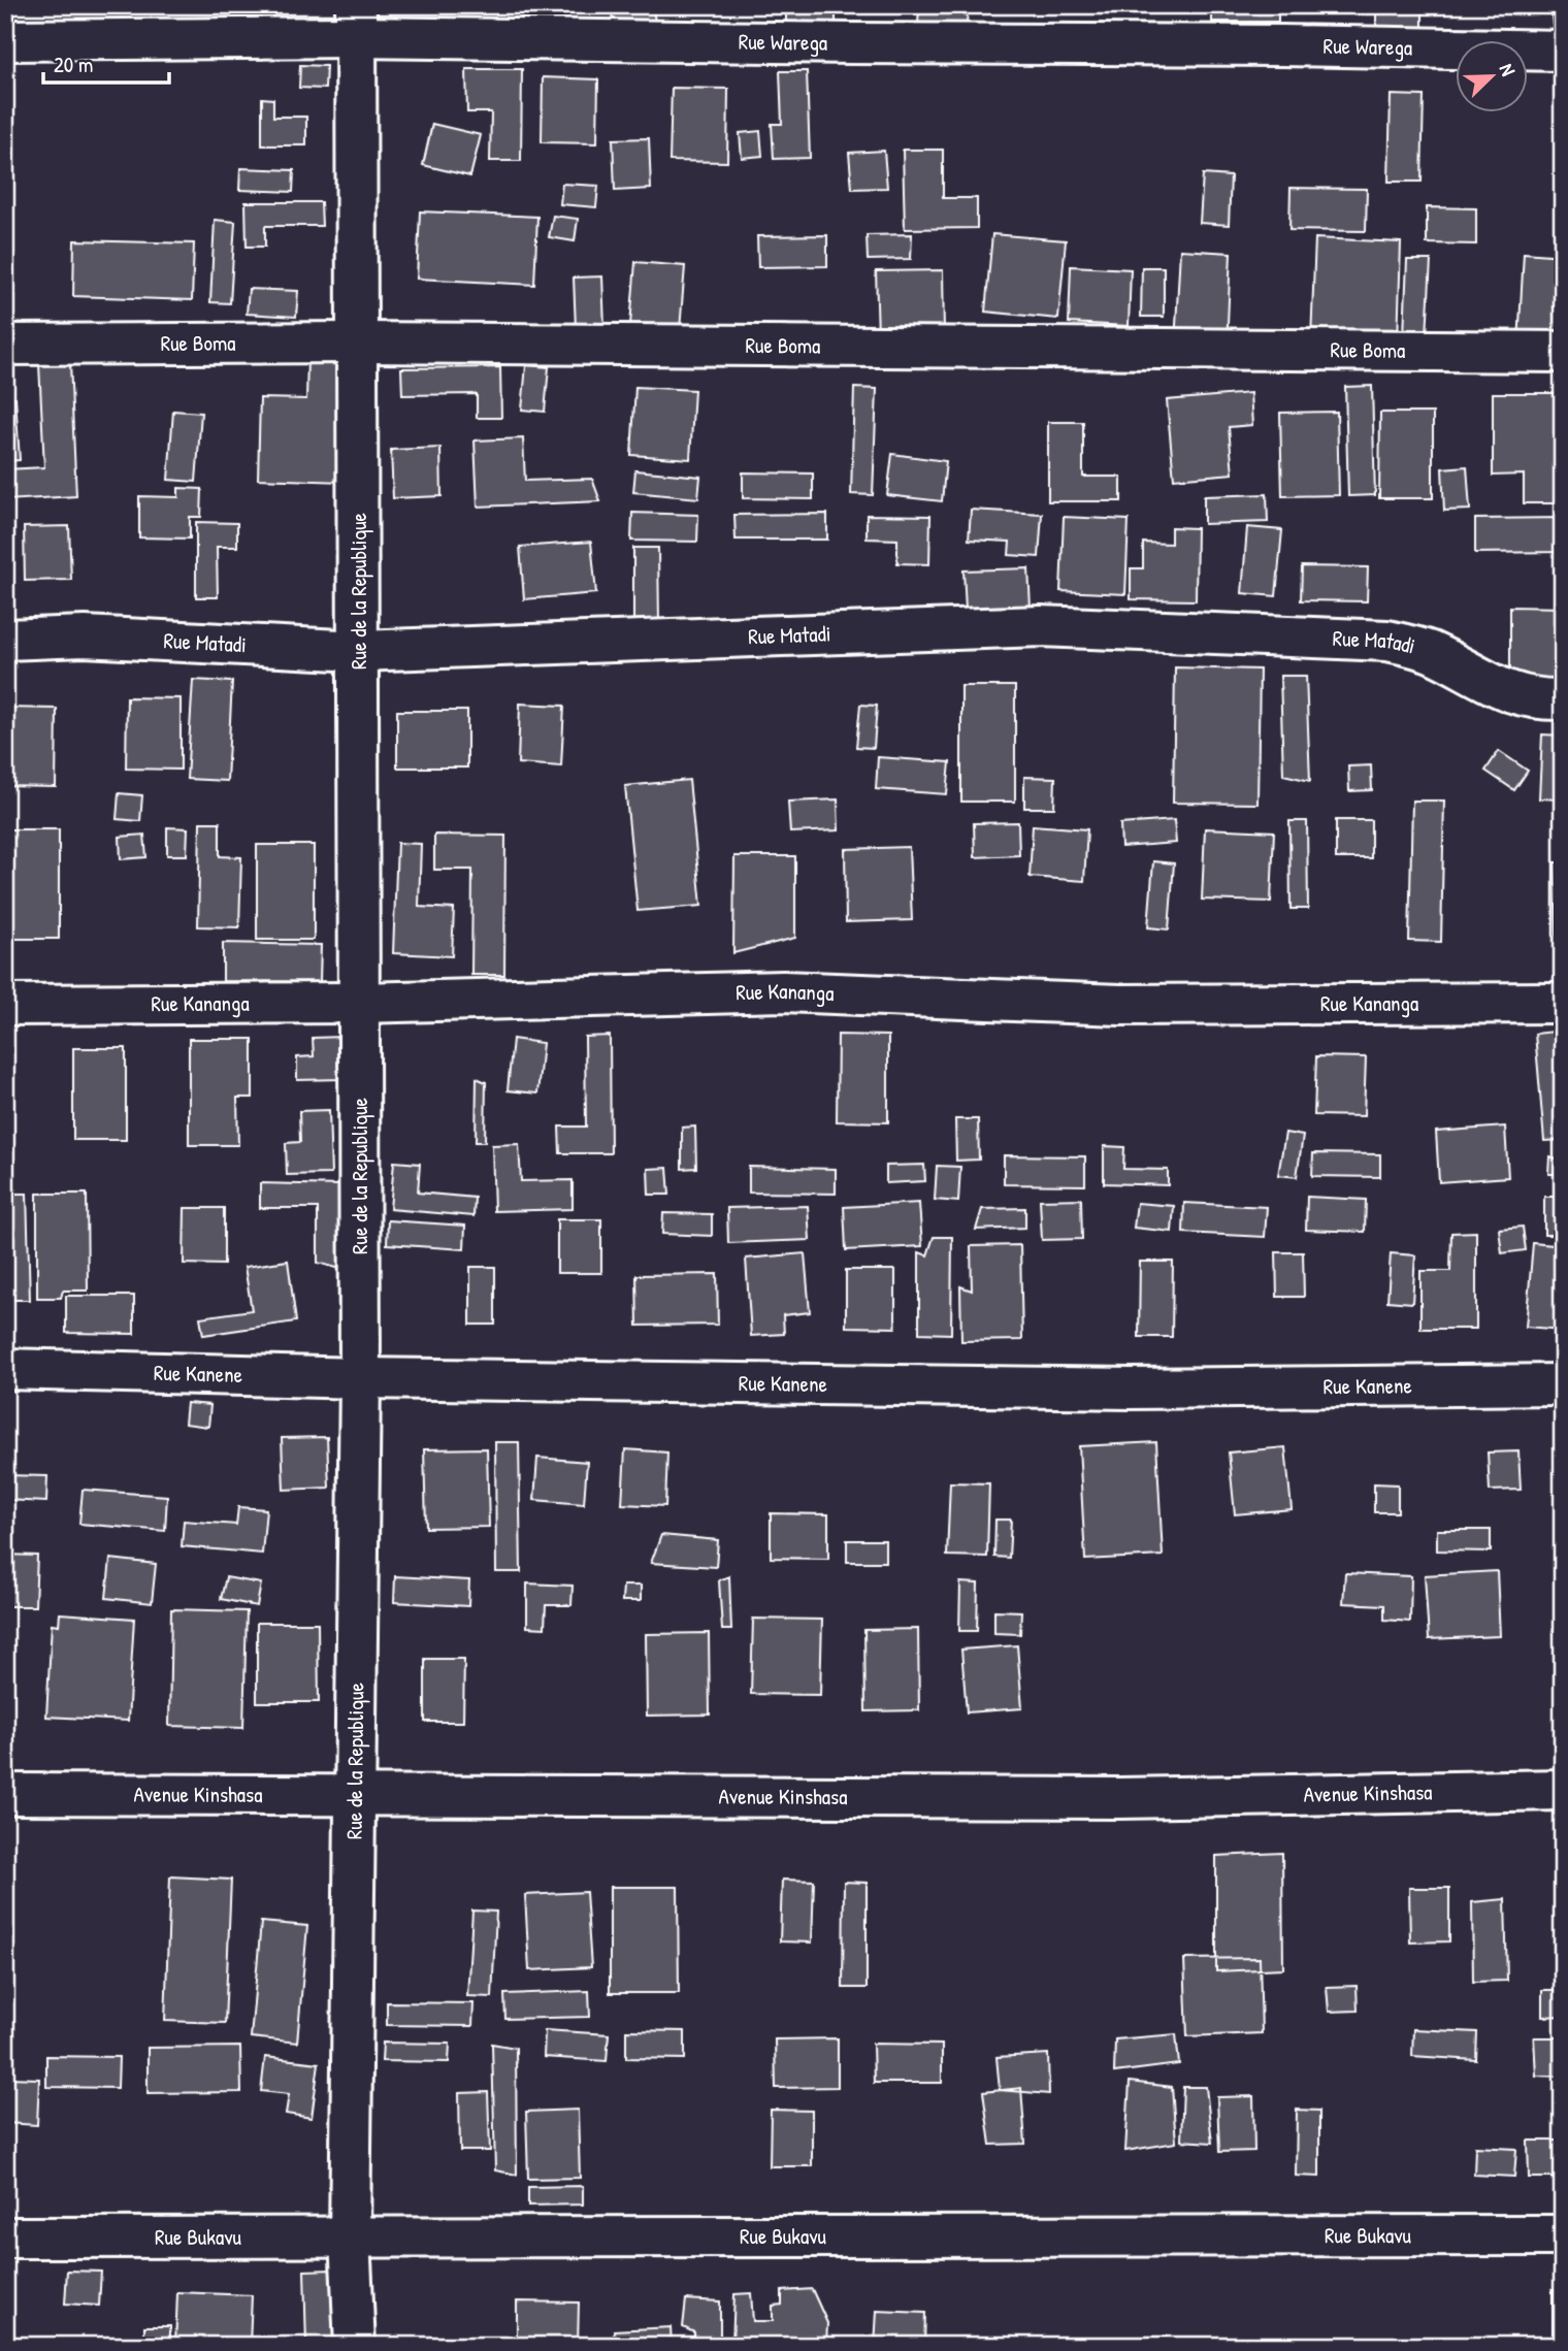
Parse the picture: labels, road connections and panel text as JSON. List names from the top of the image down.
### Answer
{
  "streets": {
    "street": [
      "Rue Warega",
      "Rue Boma",
      "Rue de la Republique",
      "Rue Matadi",
      "Rue Kananga",
      "Rue Kanene",
      "Avenue Kinshasa",
      "Rue Bukavu"
    ]
  },
  "crossings": [
    ["Rue Warega", "Rue de la Republique"],
    ["Rue Boma", "Rue de la Republique"],
    ["Rue de la Republique", "Rue Matadi"],
    ["Rue de la Republique", "Rue Kananga"],
    ["Rue de la Republique", "Rue Kanene"],
    ["Rue de la Republique", "Avenue Kinshasa"],
    ["Rue de la Republique", "Rue Bukavu"]
  ],
  "scale_bar": "20 m",
  "north": "top right"
}
